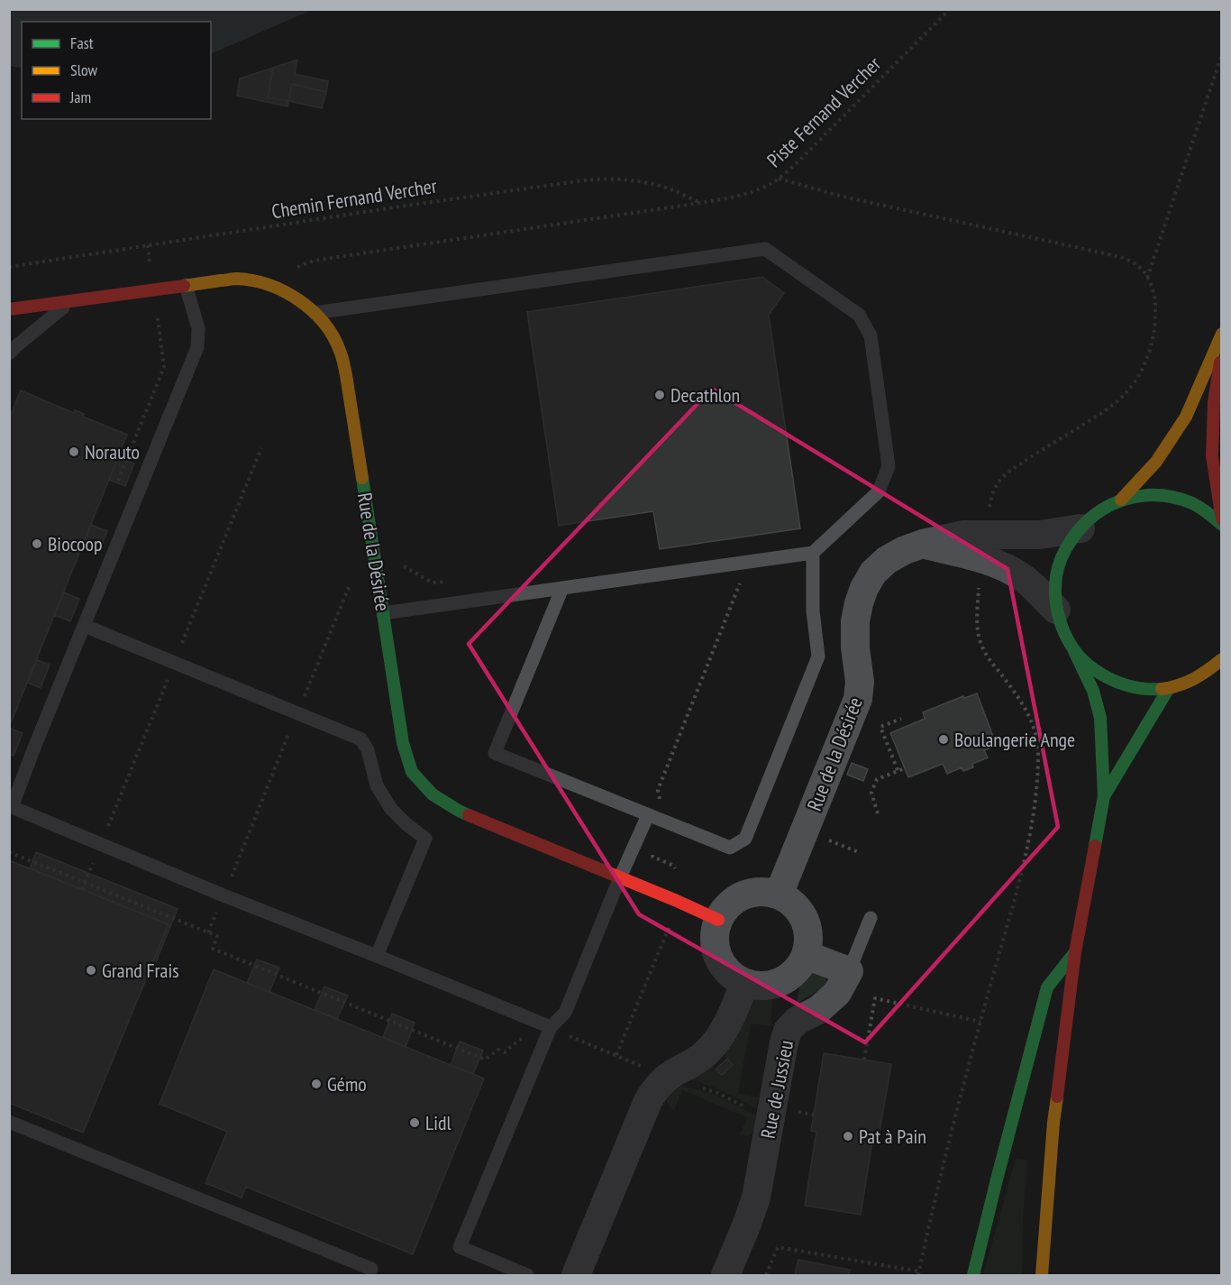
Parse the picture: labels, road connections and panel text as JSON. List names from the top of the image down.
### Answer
{
  "streets": {
    "main road": ["Rue de la Désirée"],
    "street": ["Rue de Jussieu"],
    "path": ["Piste Fernand Vercher", "Chemin Fernand Vercher"]
  },
  "crossings": [
    ["Piste Fernand Vercher", "Chemin Fernand Vercher"],
    ["Piste Fernand Vercher", "Rue de la Désirée"]
  ],
  "places": [
    "Decathlon",
    "Norauto",
    "Biocoop",
    "Boulangerie Ange",
    "Grand Frais",
    "Gémo",
    "Lidl",
    "Pat à Pain"
  ],
  "legend": ["Fast", "Slow", "Jam"]
}
